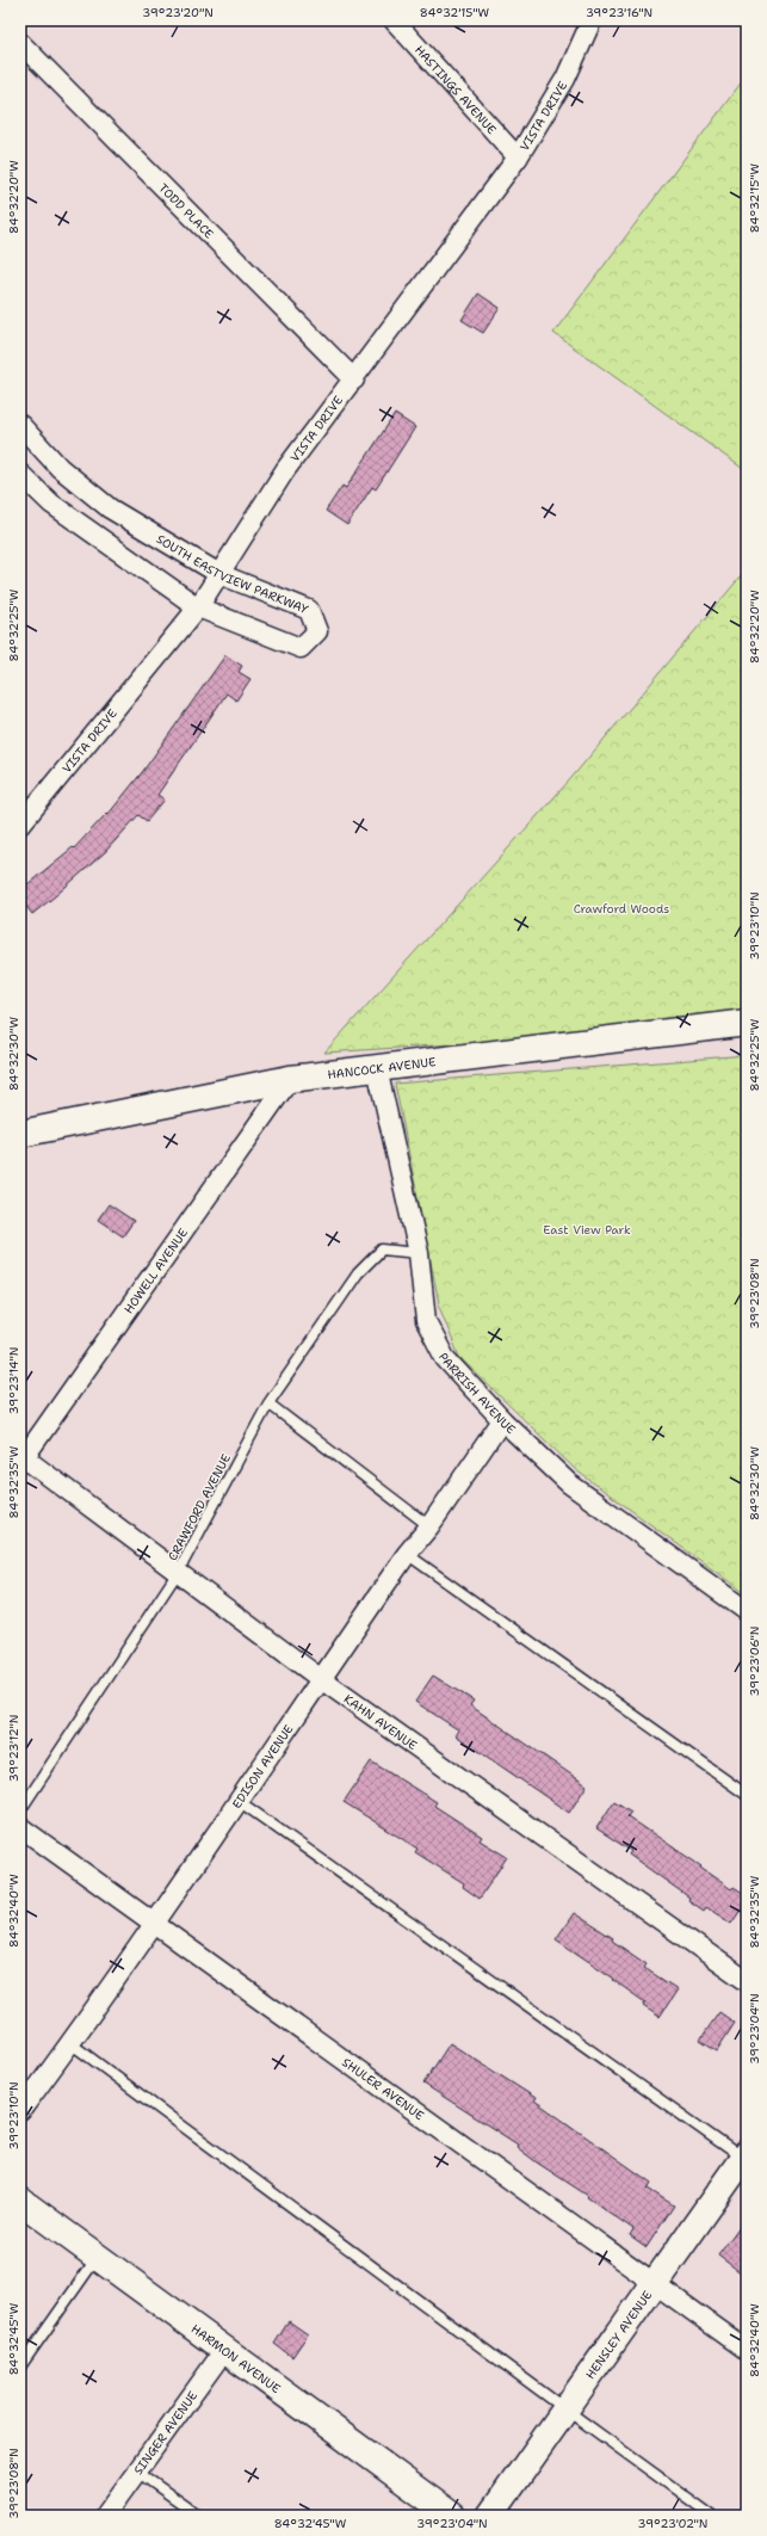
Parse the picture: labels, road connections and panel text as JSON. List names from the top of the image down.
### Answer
{
  "streets": {
    "street": [
      "HASTINGS AVENUE",
      "VISTA DRIVE",
      "TODD PLACE",
      "SOUTH EASTVIEW PARKWAY",
      "HANCOCK AVENUE",
      "HOWELL AVENUE",
      "PARRISH AVENUE",
      "KAHN AVENUE",
      "EDISON AVENUE",
      "SHULER AVENUE",
      "HENSLEY AVENUE",
      "HARMON AVENUE",
      "SINGER AVENUE"
    ],
    "lane": ["CRAWFORD AVENUE"]
  },
  "crossings": [
    ["HASTINGS AVENUE", "VISTA DRIVE"],
    ["VISTA DRIVE", "TODD PLACE"],
    ["VISTA DRIVE", "SOUTH EASTVIEW PARKWAY"],
    ["HANCOCK AVENUE", "HOWELL AVENUE"],
    ["HANCOCK AVENUE", "PARRISH AVENUE"],
    ["HOWELL AVENUE", "KAHN AVENUE"],
    ["PARRISH AVENUE", "CRAWFORD AVENUE"],
    ["PARRISH AVENUE", "EDISON AVENUE"],
    ["CRAWFORD AVENUE", "KAHN AVENUE"],
    ["KAHN AVENUE", "EDISON AVENUE"],
    ["EDISON AVENUE", "SHULER AVENUE"],
    ["SHULER AVENUE", "HENSLEY AVENUE"],
    ["HARMON AVENUE", "SINGER AVENUE"]
  ],
  "parks": ["Crawford Woods", "East View Park"],
  "coordinates": [
    "39°23'20\"N",
    "84°32'15\"W",
    "39°23'16\"N",
    "84°32'20\"W",
    "84°32'25\"W",
    "39°23'10\"N",
    "84°32'30\"W",
    "39°23'08\"N",
    "39°23'14\"N",
    "84°32'35\"W",
    "39°23'06\"N",
    "39°23'12\"N",
    "84°32'40\"W",
    "39°23'04\"N",
    "84°32'45\"W",
    "39°23'02\"N"
  ]
}
